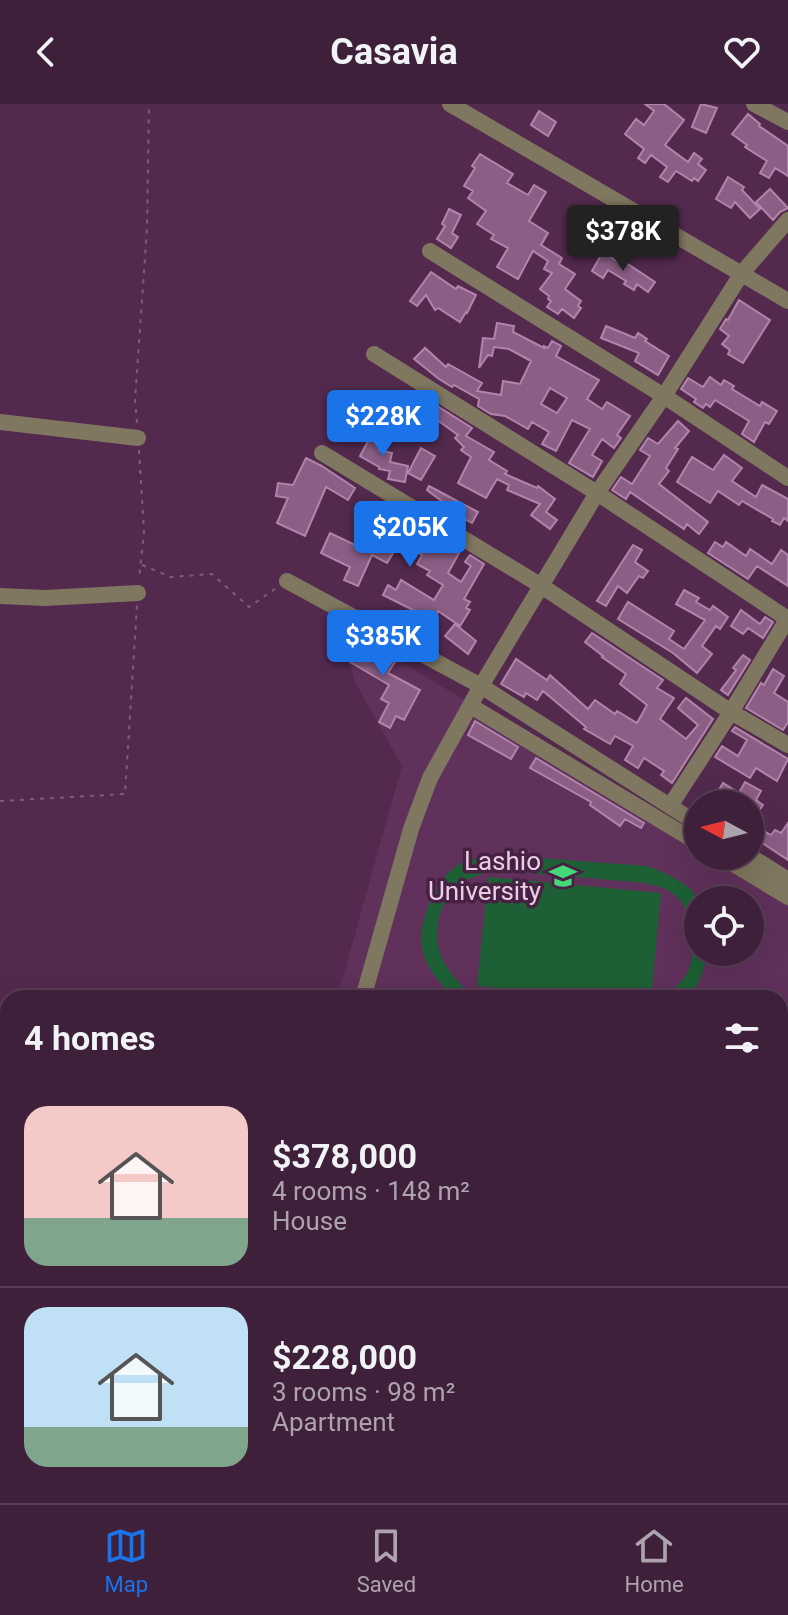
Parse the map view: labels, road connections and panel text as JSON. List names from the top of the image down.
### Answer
{
  "places": {
    "school or university": ["Lashio University"]
  },
  "north": "left",
  "page": {
    "header": "Casavia",
    "price": [
      "$378K",
      "$228K",
      "$205K",
      "$385K"
    ],
    "heading": "4 homes",
    "list": [
      {
        "name": "$378,000",
        "note": "4 rooms · 148 m² · House"
      },
      {
        "name": "$228,000",
        "note": "3 rooms · 98 m² · Apartment"
      }
    ],
    "tabs": ["Map", "Saved", "Home"]
  }
}
